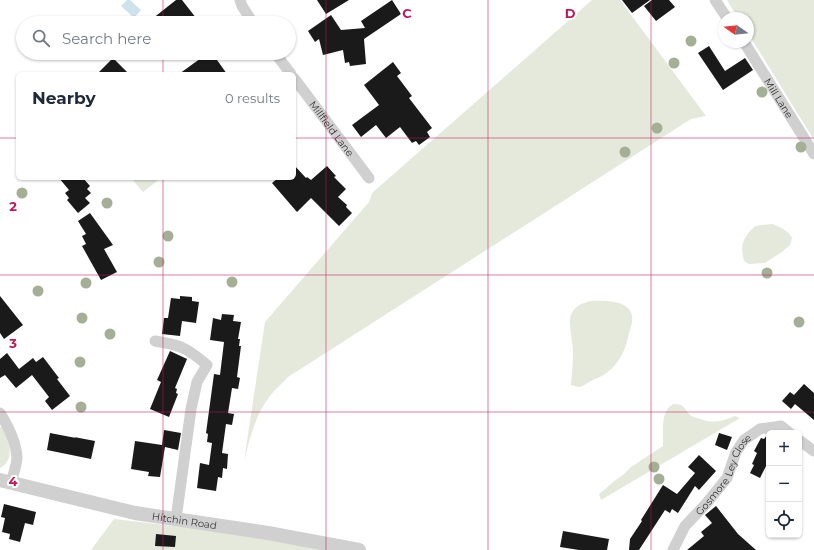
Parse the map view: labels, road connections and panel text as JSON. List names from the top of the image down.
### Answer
{
  "streets": {
    "street": [
      "Mill Lane",
      "Millfield Lane",
      "Gosmore Ley Close",
      "Hitchin Road"
    ]
  },
  "north": "left",
  "page": {
    "search": "Search here",
    "heading": ["Nearby", "0 results"],
    "map_buttons": ["+", "−"]
  },
  "grid": {
    "columns": ["C", "D"],
    "rows": ["2", "3", "4"]
  }
}
